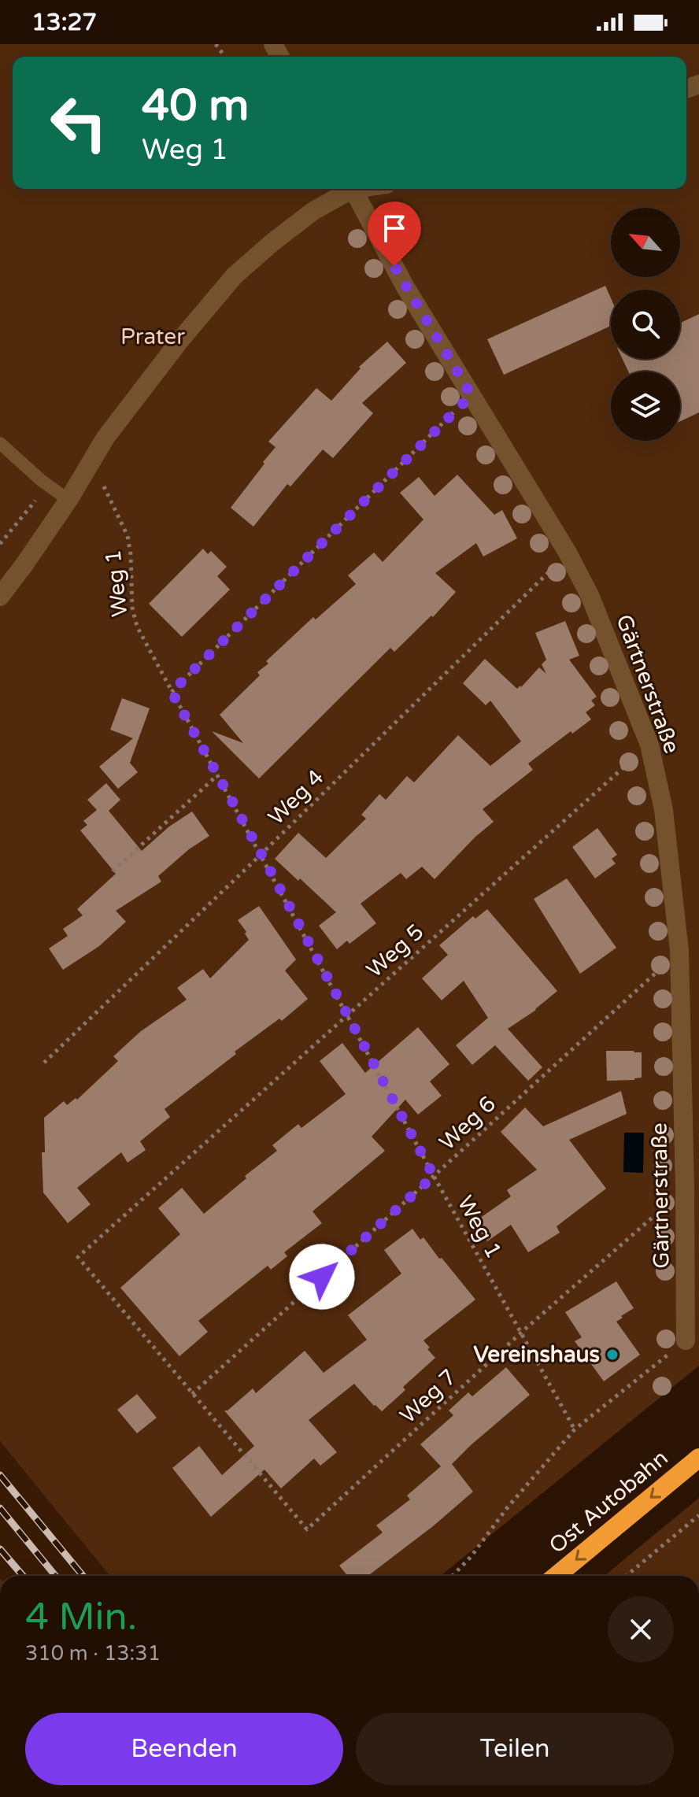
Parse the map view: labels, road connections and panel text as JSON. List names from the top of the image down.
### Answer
{
  "streets": {
    "highway": ["Ost Autobahn"],
    "street": ["Gärtnerstraße"],
    "path": [
      "Weg 1",
      "Weg 4",
      "Weg 5",
      "Weg 6",
      "Weg 7"
    ]
  },
  "crossings": [
    ["Weg 1", "Weg 4"],
    ["Weg 1", "Weg 5"],
    ["Weg 1", "Weg 6"],
    ["Weg 1", "Weg 7"],
    ["Gärtnerstraße", "Weg 4"],
    ["Gärtnerstraße", "Weg 5"],
    ["Gärtnerstraße", "Weg 6"],
    ["Gärtnerstraße", "Weg 7"],
    ["Weg 5", "Weg 6"],
    ["Weg 5", "Weg 7"],
    ["Weg 6", "Weg 7"]
  ],
  "one_way": ["Ost Autobahn"],
  "parks": ["Prater"],
  "places": ["Vereinshaus"],
  "north": "top left",
  "page": {
    "status": "13:27",
    "turn": ["40 m", "Weg 1"],
    "heading": ["4 Min.", "310 m · 13:31"],
    "buttons": ["Beenden", "Teilen"]
  }
}
